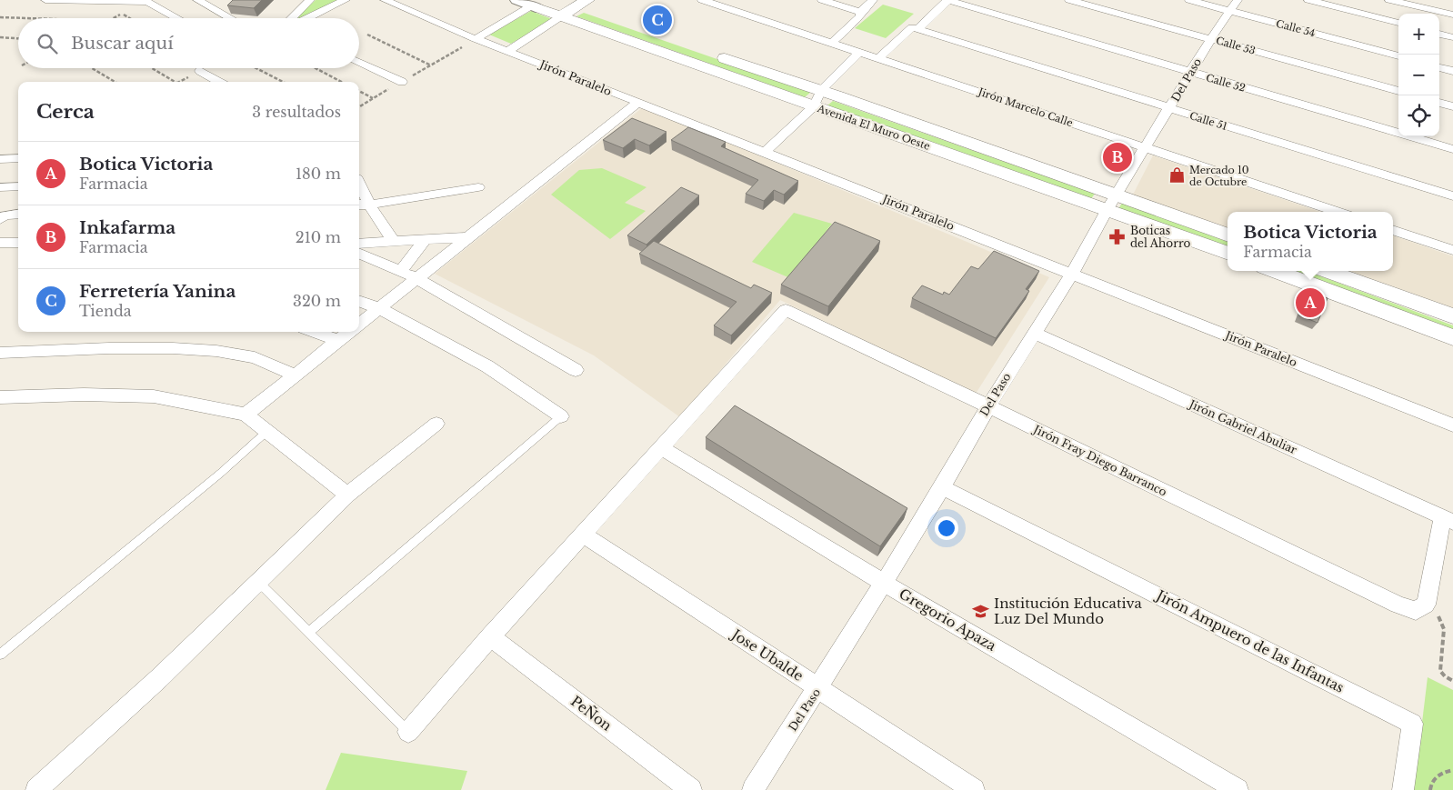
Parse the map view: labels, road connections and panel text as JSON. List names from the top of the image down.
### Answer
{
  "streets": {
    "main road": ["Avenida El Muro Oeste"],
    "street": [
      "Calle 54",
      "Calle 53",
      "Jirón Paralelo",
      "Del Paso",
      "Calle 52",
      "Jirón Marcelo Calle",
      "Calle 51",
      "Jirón Gabriel Abuliar",
      "Jirón Fray Diego Barranco",
      "Gregorio Apaza",
      "Jirón Ampuero de las Infantas",
      "Jose Ubalde",
      "PeÑon"
    ]
  },
  "crossings": [
    ["Calle 54", "Del Paso"],
    ["Calle 53", "Del Paso"],
    ["Jirón Paralelo", "Del Paso"],
    ["Del Paso", "Calle 52"],
    ["Del Paso", "Jirón Marcelo Calle"],
    ["Del Paso", "Calle 51"],
    ["Del Paso", "Avenida El Muro Oeste"],
    ["Del Paso", "Jirón Gabriel Abuliar"],
    ["Del Paso", "Jirón Fray Diego Barranco"],
    ["Del Paso", "Gregorio Apaza"],
    ["Del Paso", "Jirón Ampuero de las Infantas"],
    ["Del Paso", "Jose Ubalde"],
    ["Jirón Fray Diego Barranco", "Gregorio Apaza"]
  ],
  "places": {
    "shop": ["Mercado 10 de Octubre"],
    "pharmacy": ["Boticas del Ahorro"],
    "school or university": ["Institución Educativa Luz Del Mundo"]
  },
  "page": {
    "pins": ["C", "B", "A"],
    "map_buttons": ["+", "−"],
    "search": "Buscar aquí",
    "heading": ["Cerca", "3 resultados"],
    "list": [
      {
        "mark": "A",
        "name": "Botica Victoria",
        "note": "Farmacia",
        "value": "180 m"
      },
      {
        "mark": "B",
        "name": "Inkafarma",
        "note": "Farmacia",
        "value": "210 m"
      },
      {
        "mark": "C",
        "name": "Ferretería Yanina",
        "note": "Tienda",
        "value": "320 m"
      }
    ],
    "popup": ["Botica Victoria", "Farmacia"]
  }
}
